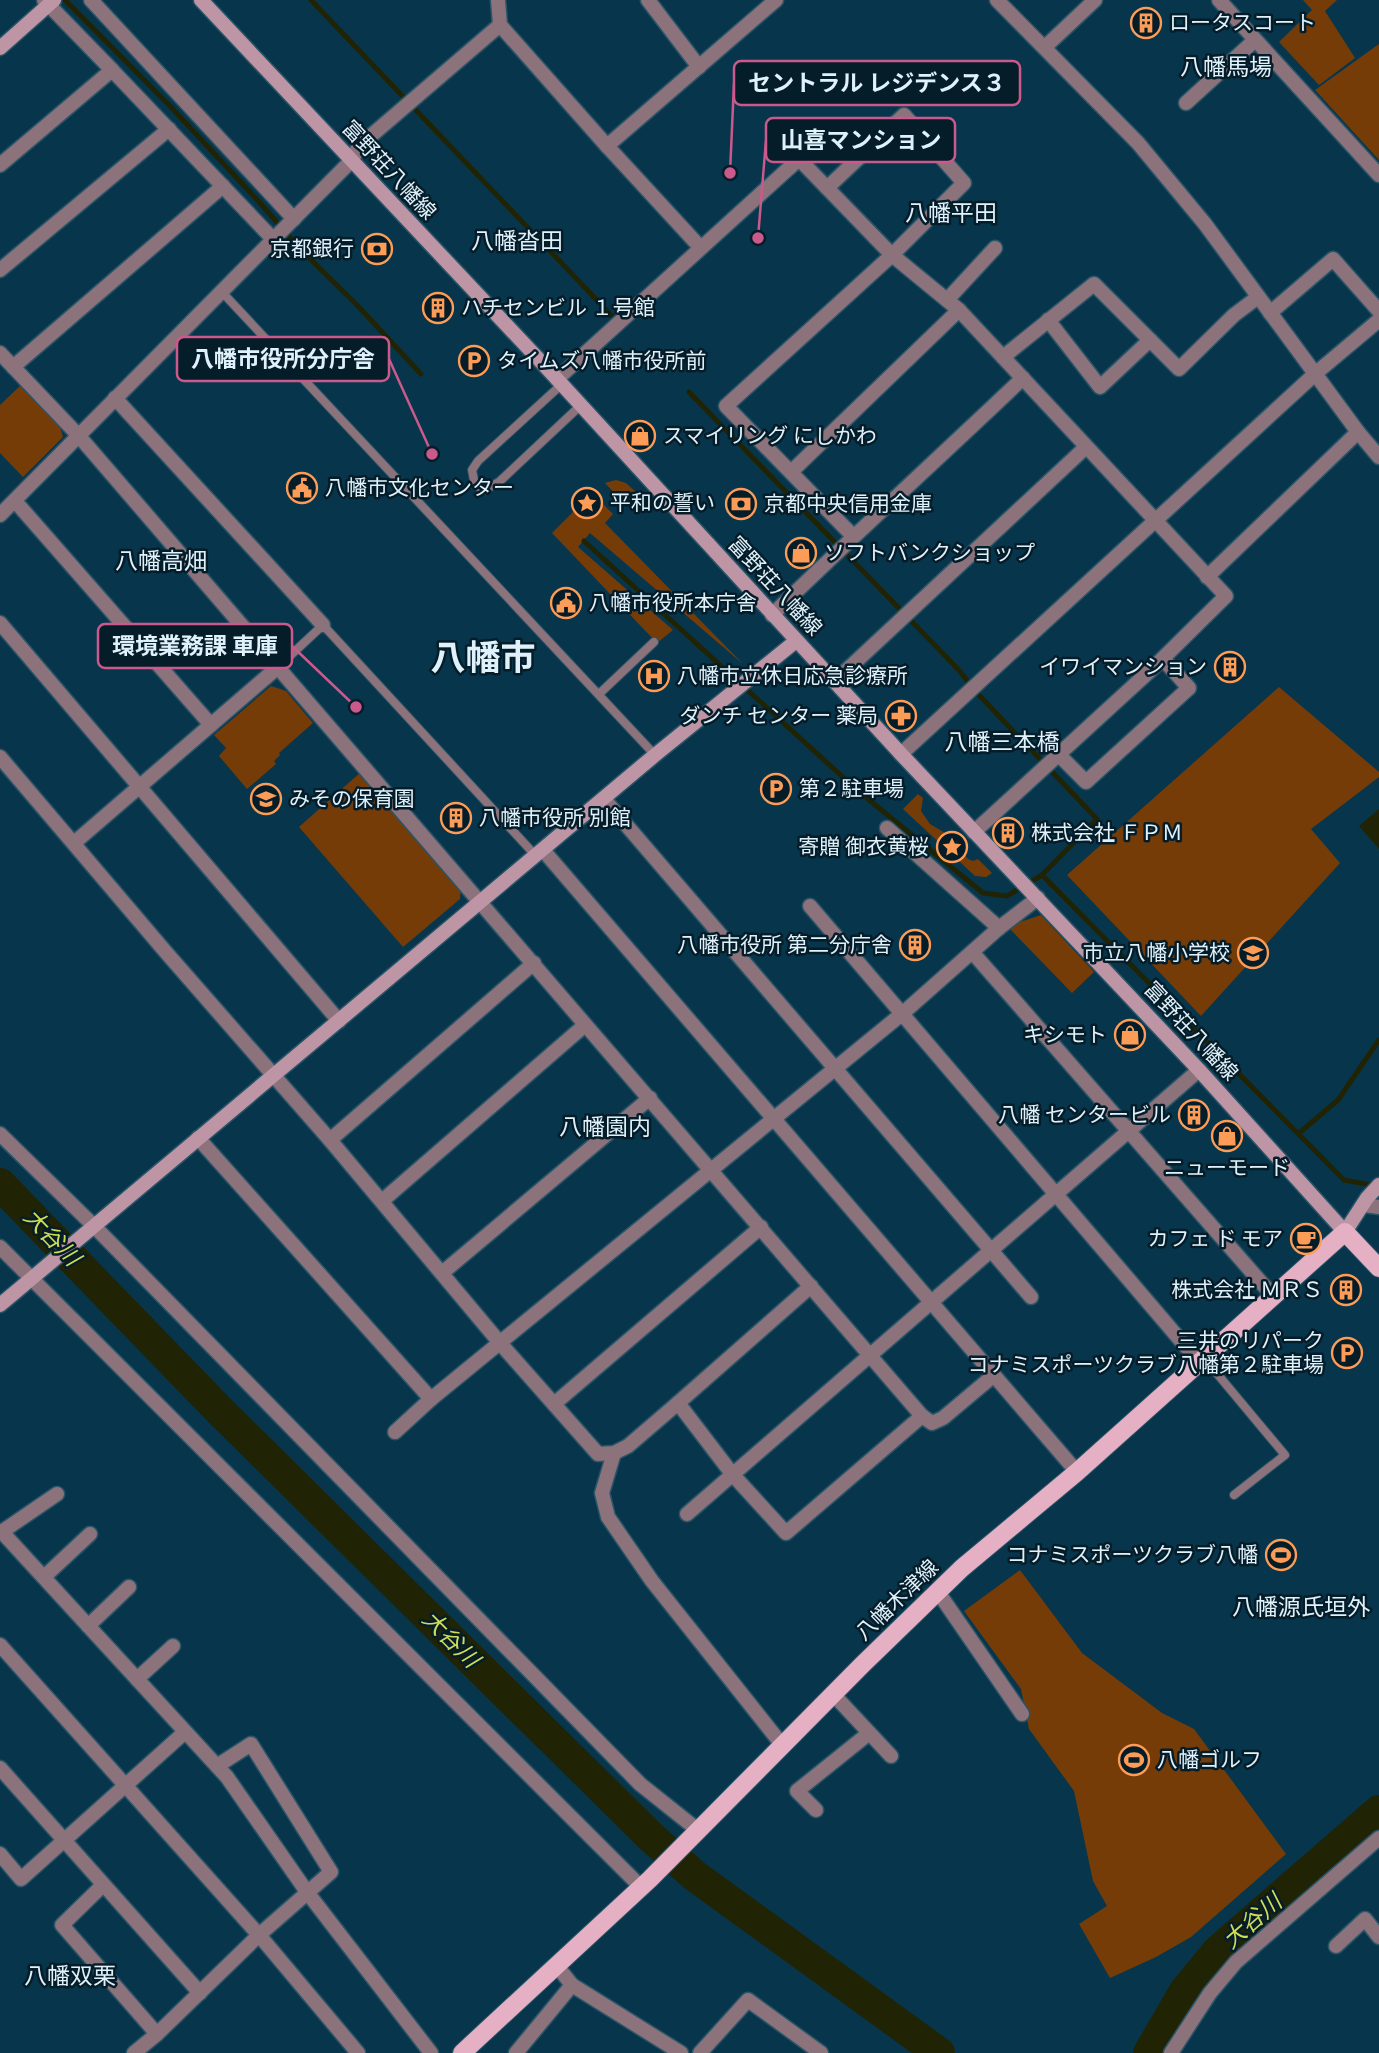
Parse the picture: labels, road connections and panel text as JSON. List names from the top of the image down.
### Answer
{
  "streets": {
    "main road": ["富野荘八幡線", "八幡木津線"]
  },
  "crossings": [
    ["富野荘八幡線", "八幡木津線"]
  ],
  "districts": [
    "八幡馬場",
    "八幡平田",
    "八幡沓田",
    "八幡高畑",
    "八幡市",
    "八幡三本橋",
    "八幡園内",
    "八幡源氏垣外",
    "八幡双栗"
  ],
  "water": ["大谷川"],
  "places": {
    "building": [
      "ロータスコート",
      "ハチセンビル １号館",
      "イワイマンション",
      "八幡市役所 別館",
      "株式会社 ＦＰＭ",
      "八幡市役所 第二分庁舎",
      "八幡 センタービル",
      "株式会社 ＭＲＳ"
    ],
    "other": [
      "セントラル レジデンス３",
      "山喜マンション",
      "八幡市役所分庁舎",
      "環境業務課 車庫"
    ],
    "bank": ["京都銀行", "京都中央信用金庫"],
    "parking": ["タイムズ八幡市役所前", "第２駐車場", "三井のリパーク コナミスポーツクラブ八幡第２駐車場"],
    "shop": [
      "スマイリング にしかわ",
      "ソフトバンクショップ",
      "キシモト",
      "ニューモード"
    ],
    "public building": ["八幡市文化センター", "八幡市役所本庁舎"],
    "place": ["平和の誓い", "寄贈 御衣黄桜"],
    "hospital": ["八幡市立休日応急診療所"],
    "pharmacy": ["ダンチ センター 薬局"],
    "school or university": ["みその保育園", "市立八幡小学校"],
    "cafe": ["カフェ ド モア"],
    "sports": ["コナミスポーツクラブ八幡", "八幡ゴルフ"]
  }
}
